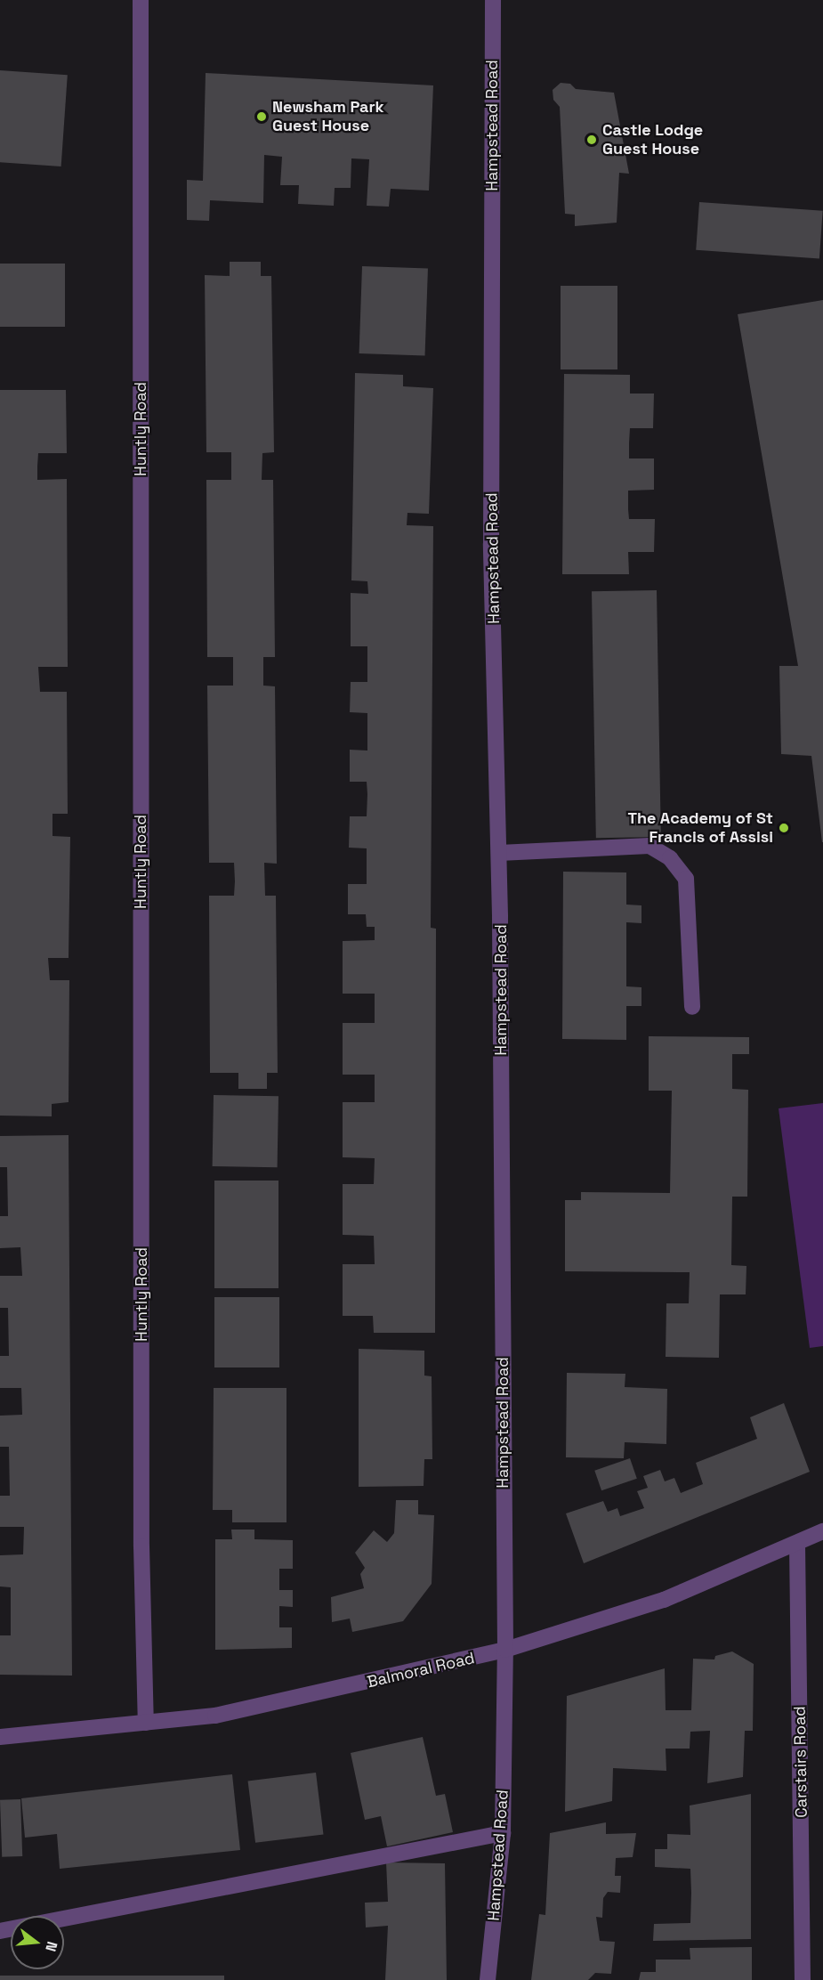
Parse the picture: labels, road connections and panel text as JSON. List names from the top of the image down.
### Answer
{
  "streets": {
    "street": [
      "Hampstead Road",
      "Huntly Road",
      "Balmoral Road",
      "Carstairs Road"
    ]
  },
  "crossings": [
    ["Hampstead Road", "Balmoral Road"],
    ["Huntly Road", "Balmoral Road"],
    ["Balmoral Road", "Carstairs Road"]
  ],
  "places": ["Newsham Park Guest House", "Castle Lodge Guest House", "The Academy of St Francis of Assisi"],
  "north": "right"
}
